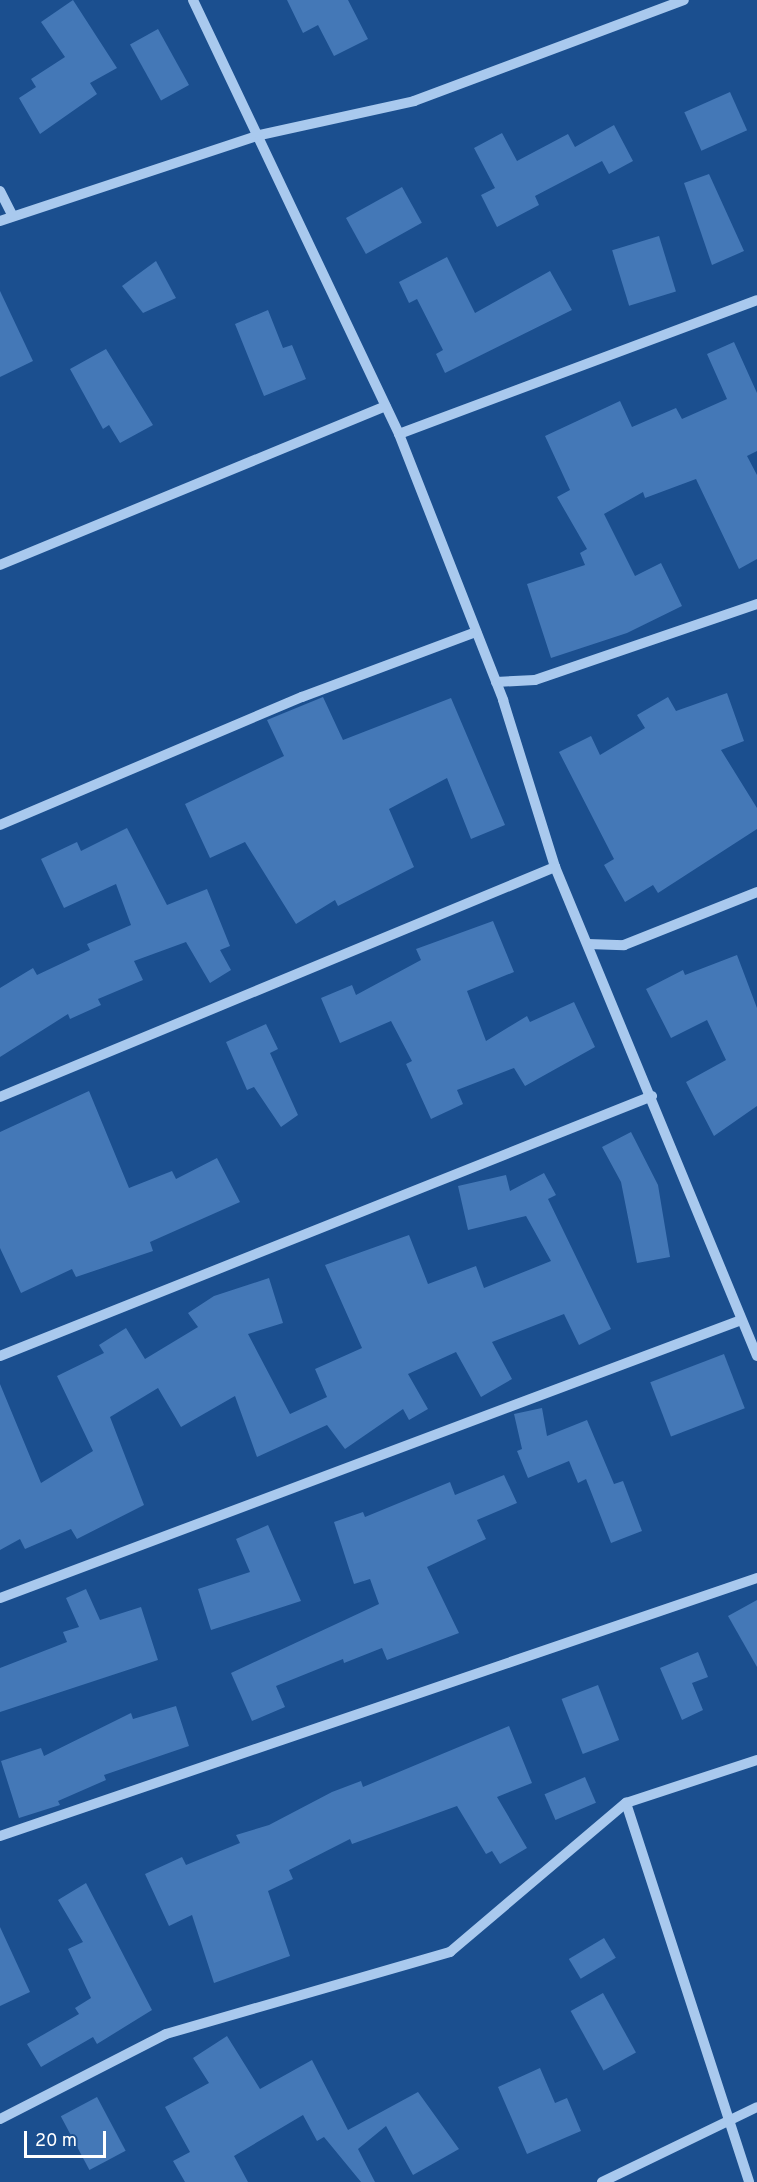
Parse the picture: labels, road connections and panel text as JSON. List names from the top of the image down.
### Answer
{
  "scale_bar": "20 m"
}
